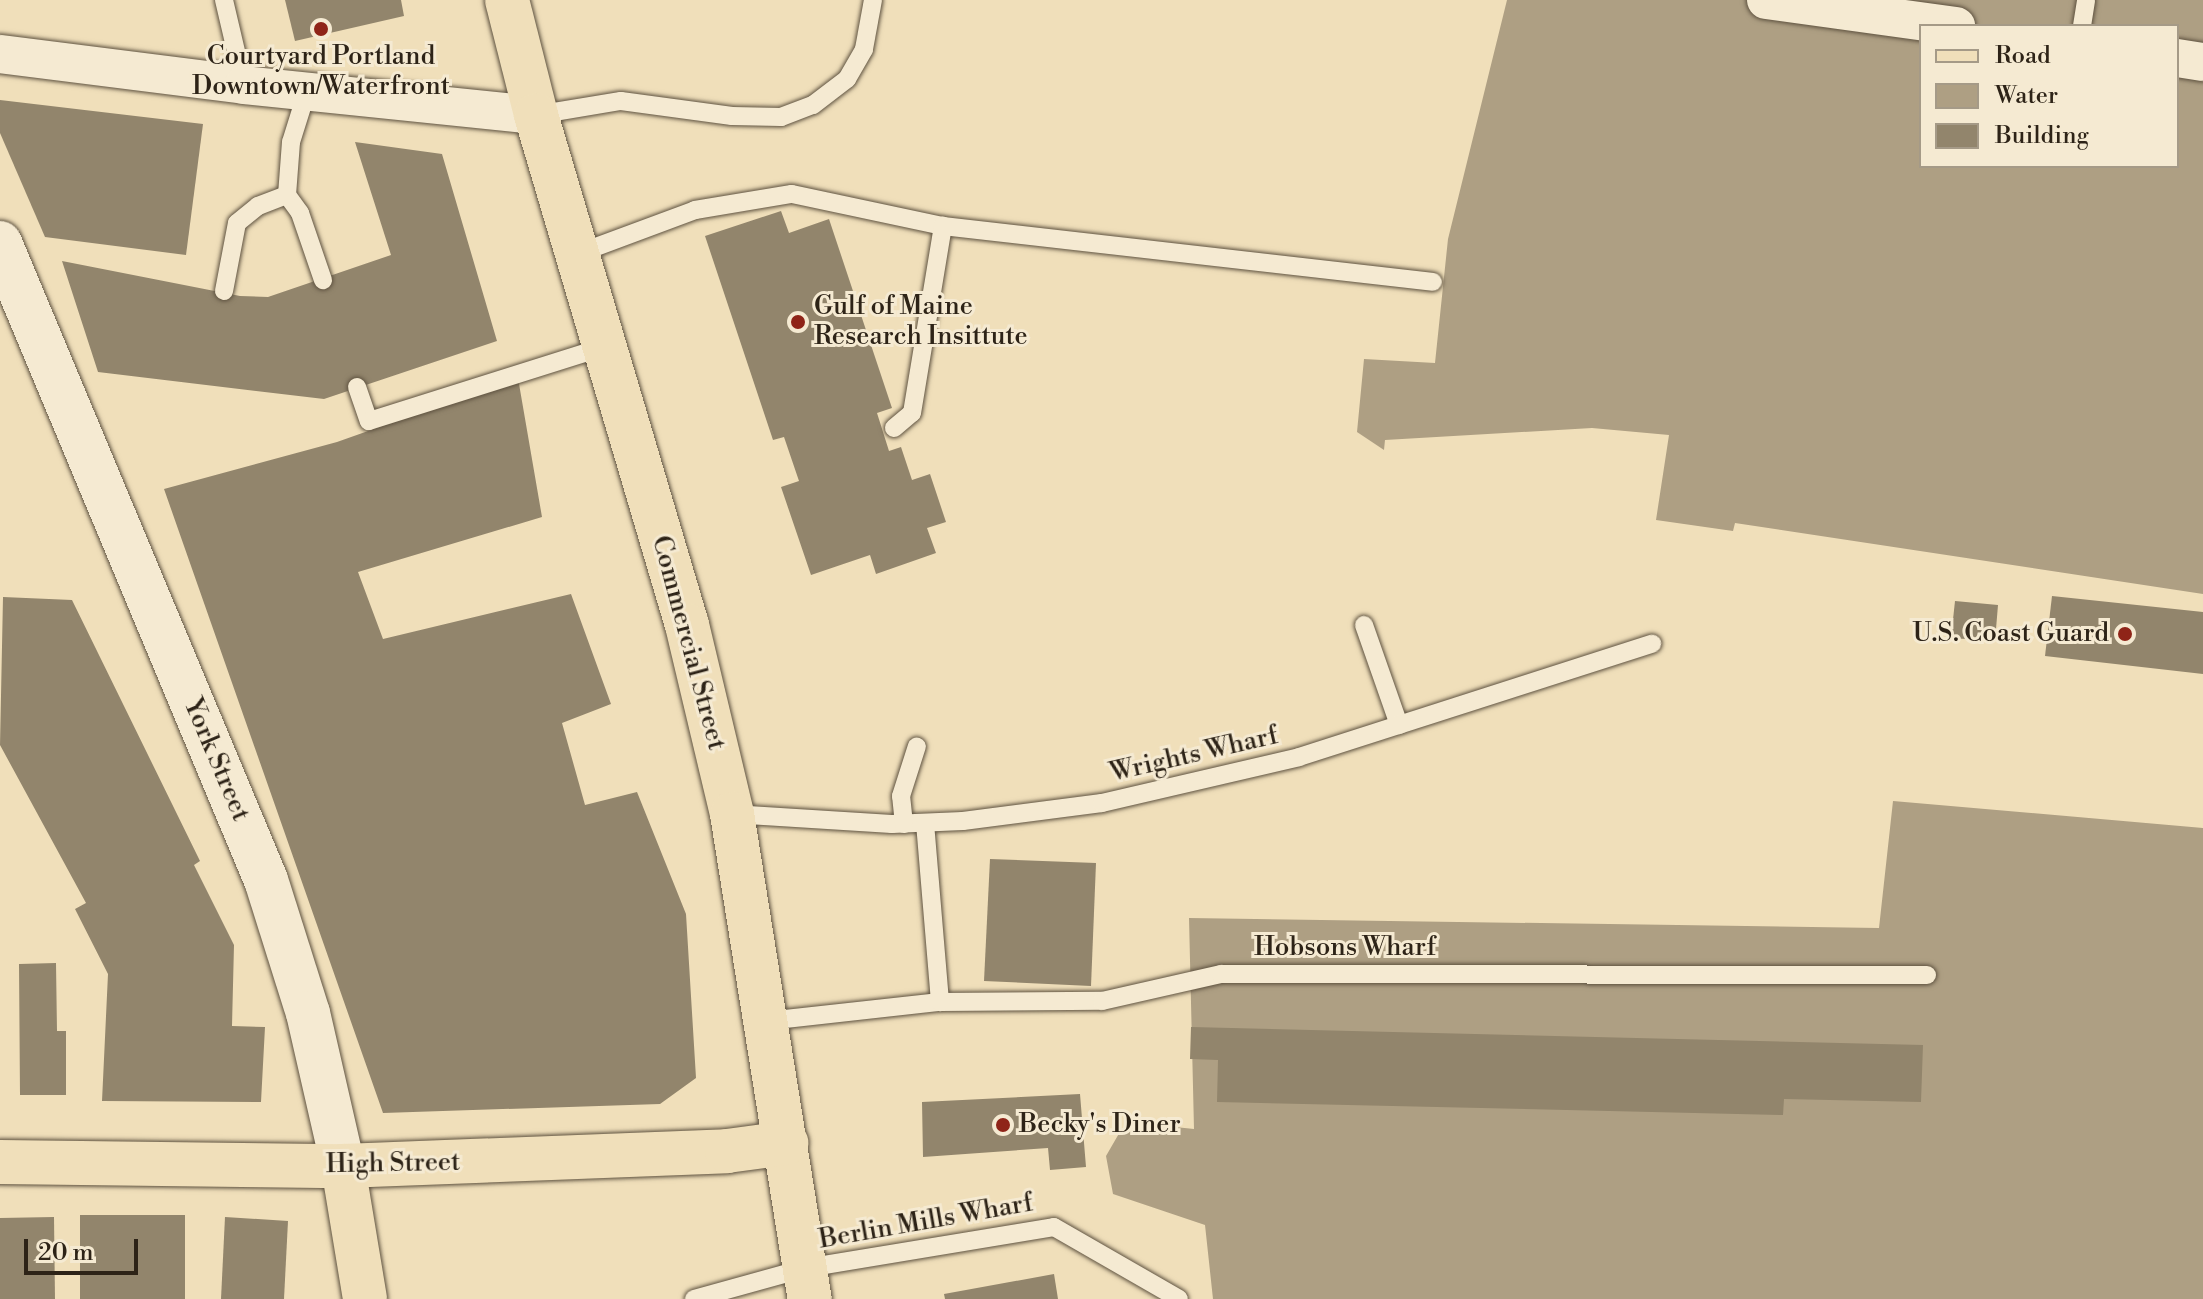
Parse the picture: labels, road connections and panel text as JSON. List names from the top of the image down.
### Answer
{
  "streets": {
    "main road": ["Commercial Street", "York Street", "High Street"],
    "lane": ["Wrights Wharf", "Hobsons Wharf", "Berlin Mills Wharf"]
  },
  "crossings": [
    ["Commercial Street", "Wrights Wharf"],
    ["Commercial Street", "Hobsons Wharf"],
    ["Commercial Street", "High Street"],
    ["Commercial Street", "Berlin Mills Wharf"],
    ["York Street", "High Street"]
  ],
  "places": [
    "Courtyard Portland Downtown/Waterfront",
    "Gulf of Maine Research Insittute",
    "U.S. Coast Guard",
    "Becky's Diner"
  ],
  "legend": ["Road", "Water", "Building"],
  "scale_bar": "20 m"
}
